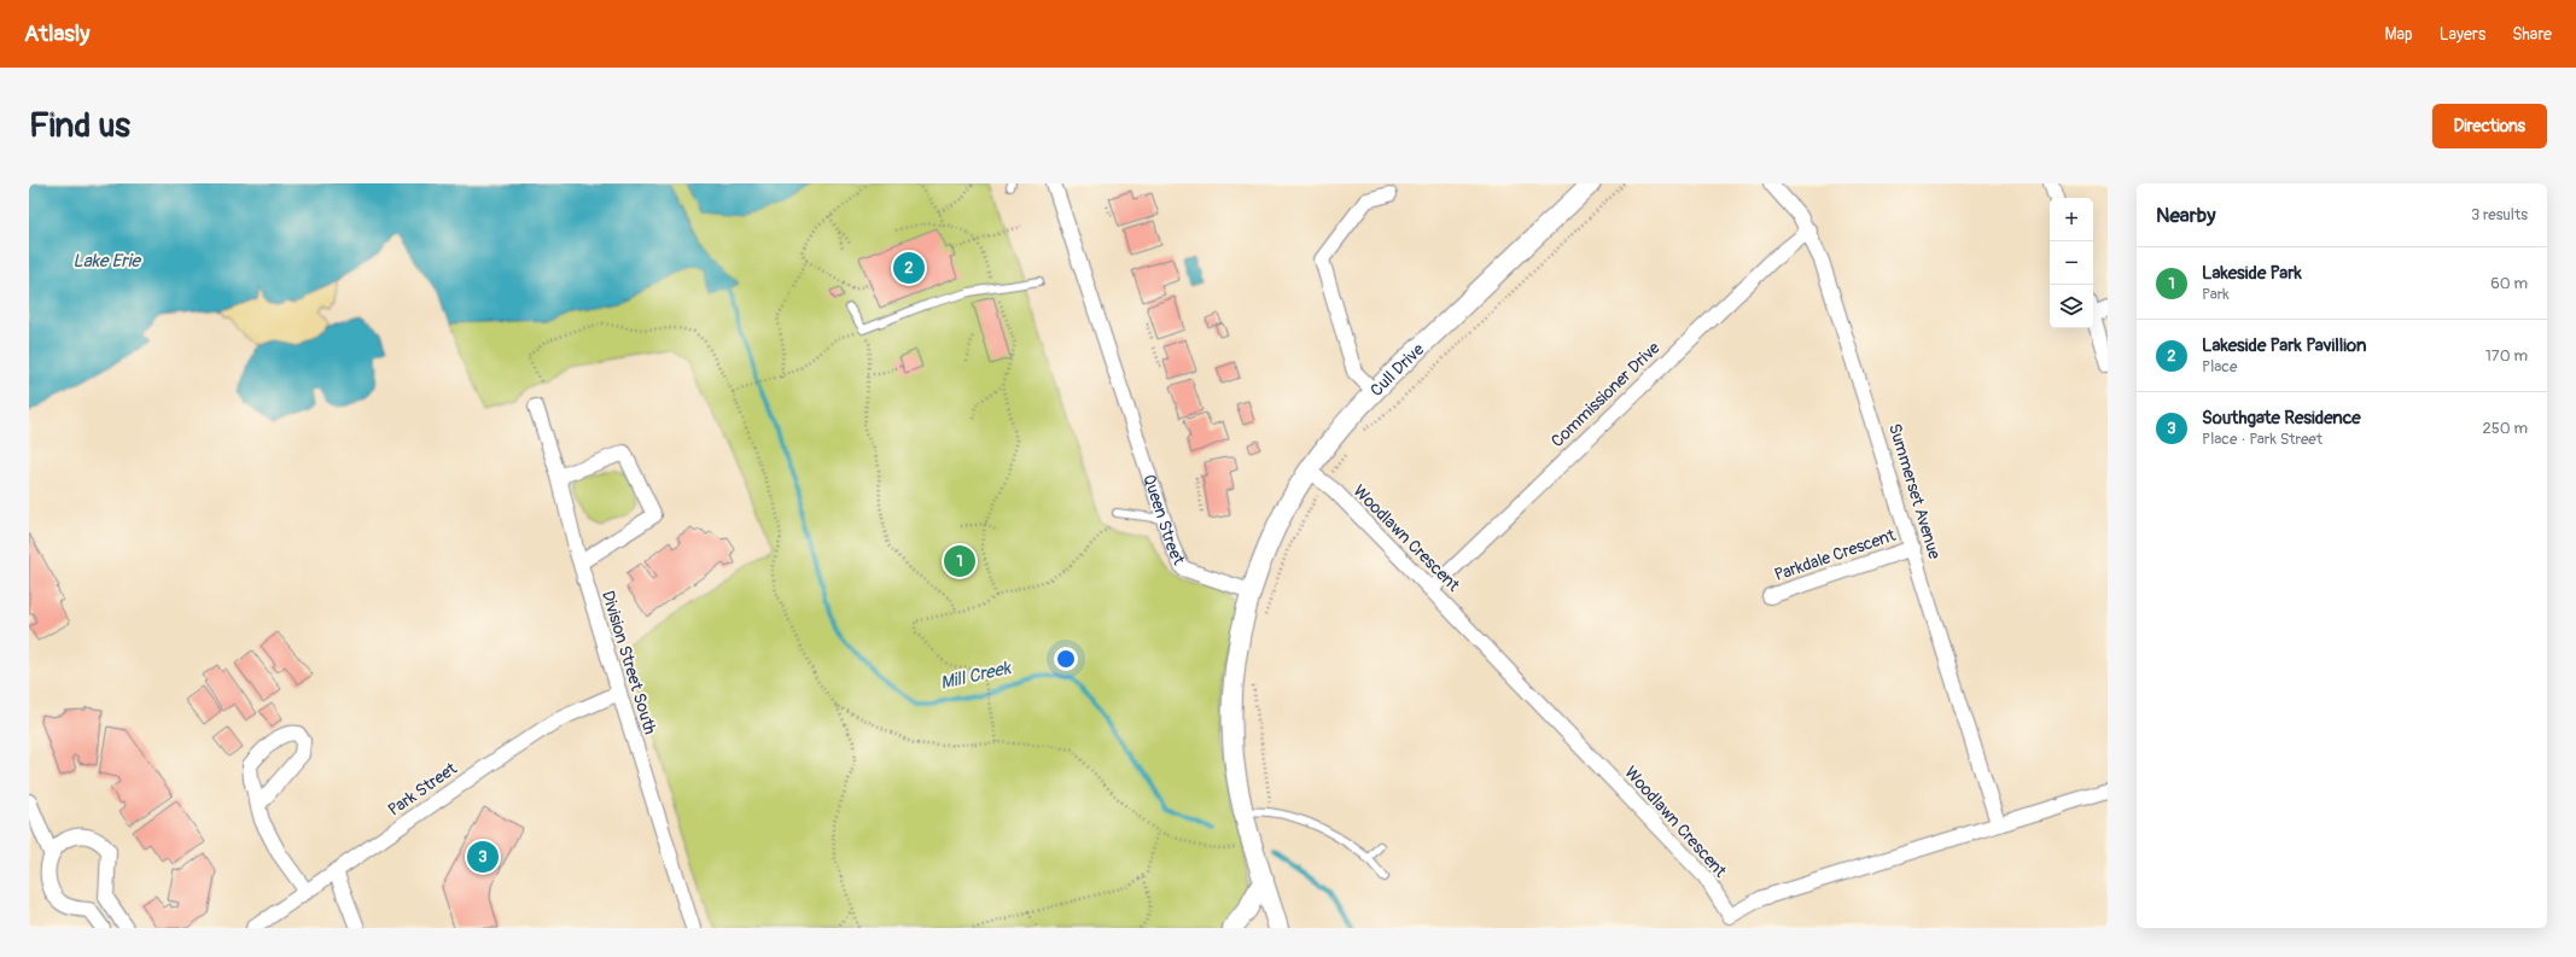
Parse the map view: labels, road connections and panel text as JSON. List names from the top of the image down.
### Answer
{
  "streets": {
    "street": [
      "Cull Drive",
      "Commissioner Drive",
      "Summerset Avenue",
      "Queen Street",
      "Woodlawn Crescent",
      "Parkdale Crescent",
      "Division Street South",
      "Park Street"
    ]
  },
  "crossings": [
    ["Cull Drive", "Queen Street"],
    ["Cull Drive", "Woodlawn Crescent"],
    ["Commissioner Drive", "Summerset Avenue"],
    ["Commissioner Drive", "Woodlawn Crescent"],
    ["Summerset Avenue", "Woodlawn Crescent"],
    ["Summerset Avenue", "Parkdale Crescent"],
    ["Division Street South", "Park Street"]
  ],
  "water": ["Lake Erie", "Mill Creek"],
  "page": {
    "header": "Atlasly",
    "nav": ["Map", "Layers", "Share"],
    "buttons": "Directions",
    "title": "Find us",
    "heading": ["Nearby", "3 results"],
    "map_buttons": ["+", "−"],
    "list": [
      {
        "mark": "1",
        "name": "Lakeside Park",
        "note": "Park",
        "value": "60 m"
      },
      {
        "mark": "2",
        "name": "Lakeside Park Pavillion",
        "note": "Place",
        "value": "170 m"
      },
      {
        "mark": "3",
        "name": "Southgate Residence",
        "note": "Place · Park Street",
        "value": "250 m"
      }
    ],
    "pins": ["2", "1", "3"]
  }
}
